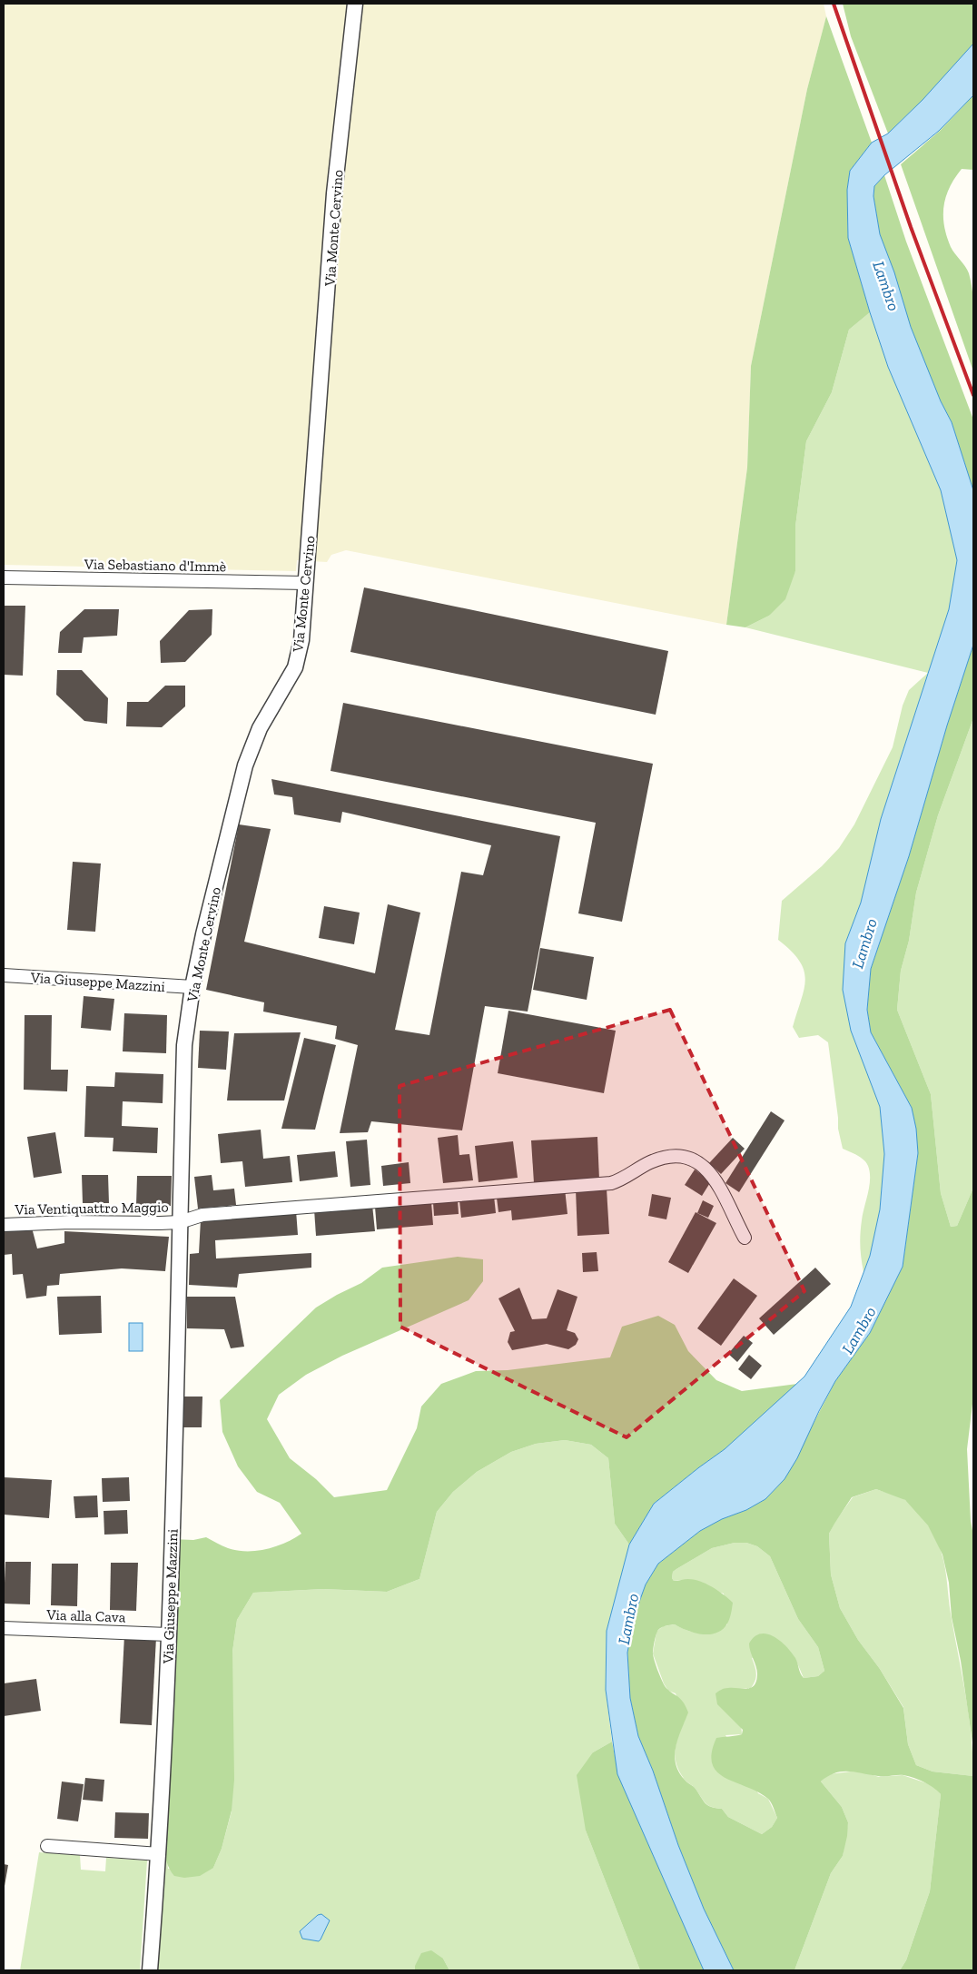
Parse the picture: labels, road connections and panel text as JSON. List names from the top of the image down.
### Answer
{
  "streets": {
    "street": [
      "Via Monte Cervino",
      "Via Sebastiano d'Immè",
      "Via Giuseppe Mazzini",
      "Via Ventiquattro Maggio",
      "Via alla Cava"
    ]
  },
  "crossings": [
    ["Via Monte Cervino", "Via Sebastiano d'Immè"],
    ["Via Monte Cervino", "Via Giuseppe Mazzini"],
    ["Via Monte Cervino", "Via Ventiquattro Maggio"],
    ["Via Giuseppe Mazzini", "Via Ventiquattro Maggio"],
    ["Via Giuseppe Mazzini", "Via alla Cava"]
  ],
  "water": ["Lambro"]
}
